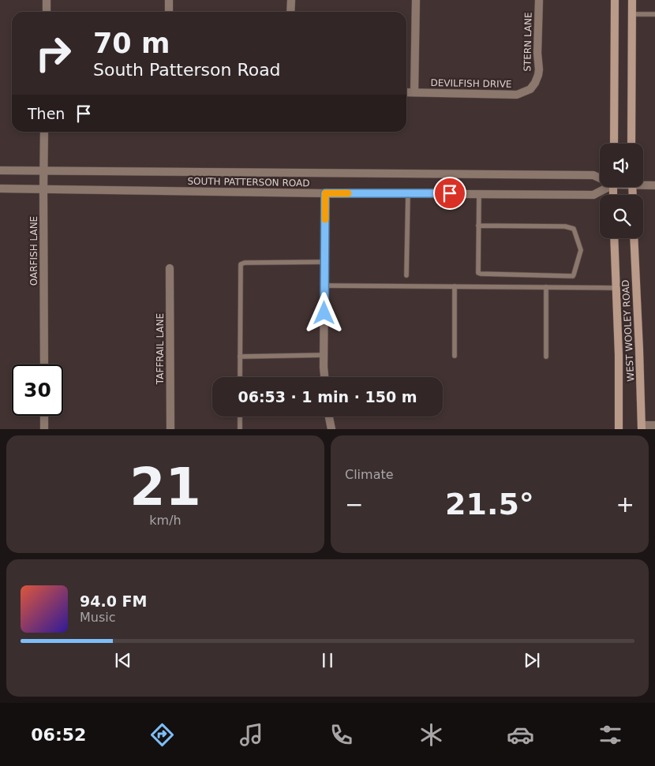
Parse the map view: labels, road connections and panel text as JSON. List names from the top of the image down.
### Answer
{
  "streets": {
    "main road": ["WEST WOOLEY ROAD"],
    "street": [
      "STERN LANE",
      "DEVILFISH DRIVE",
      "SOUTH PATTERSON ROAD",
      "OARFISH LANE",
      "TAFFRAIL LANE"
    ]
  },
  "crossings": [
    ["STERN LANE", "DEVILFISH DRIVE"],
    ["SOUTH PATTERSON ROAD", "OARFISH LANE"]
  ],
  "page": {
    "turn": ["70 m", "South Patterson Road"],
    "then": "Then",
    "limit": "30",
    "trip": "06:53 · 1 min · 150 m",
    "tile": [
      ["21", "km/h"],
      "Climate"
    ],
    "heat": ["−", "21.5°", "+"],
    "song": ["94.0 FM", "Music"],
    "tabs": "06:52"
  }
}
